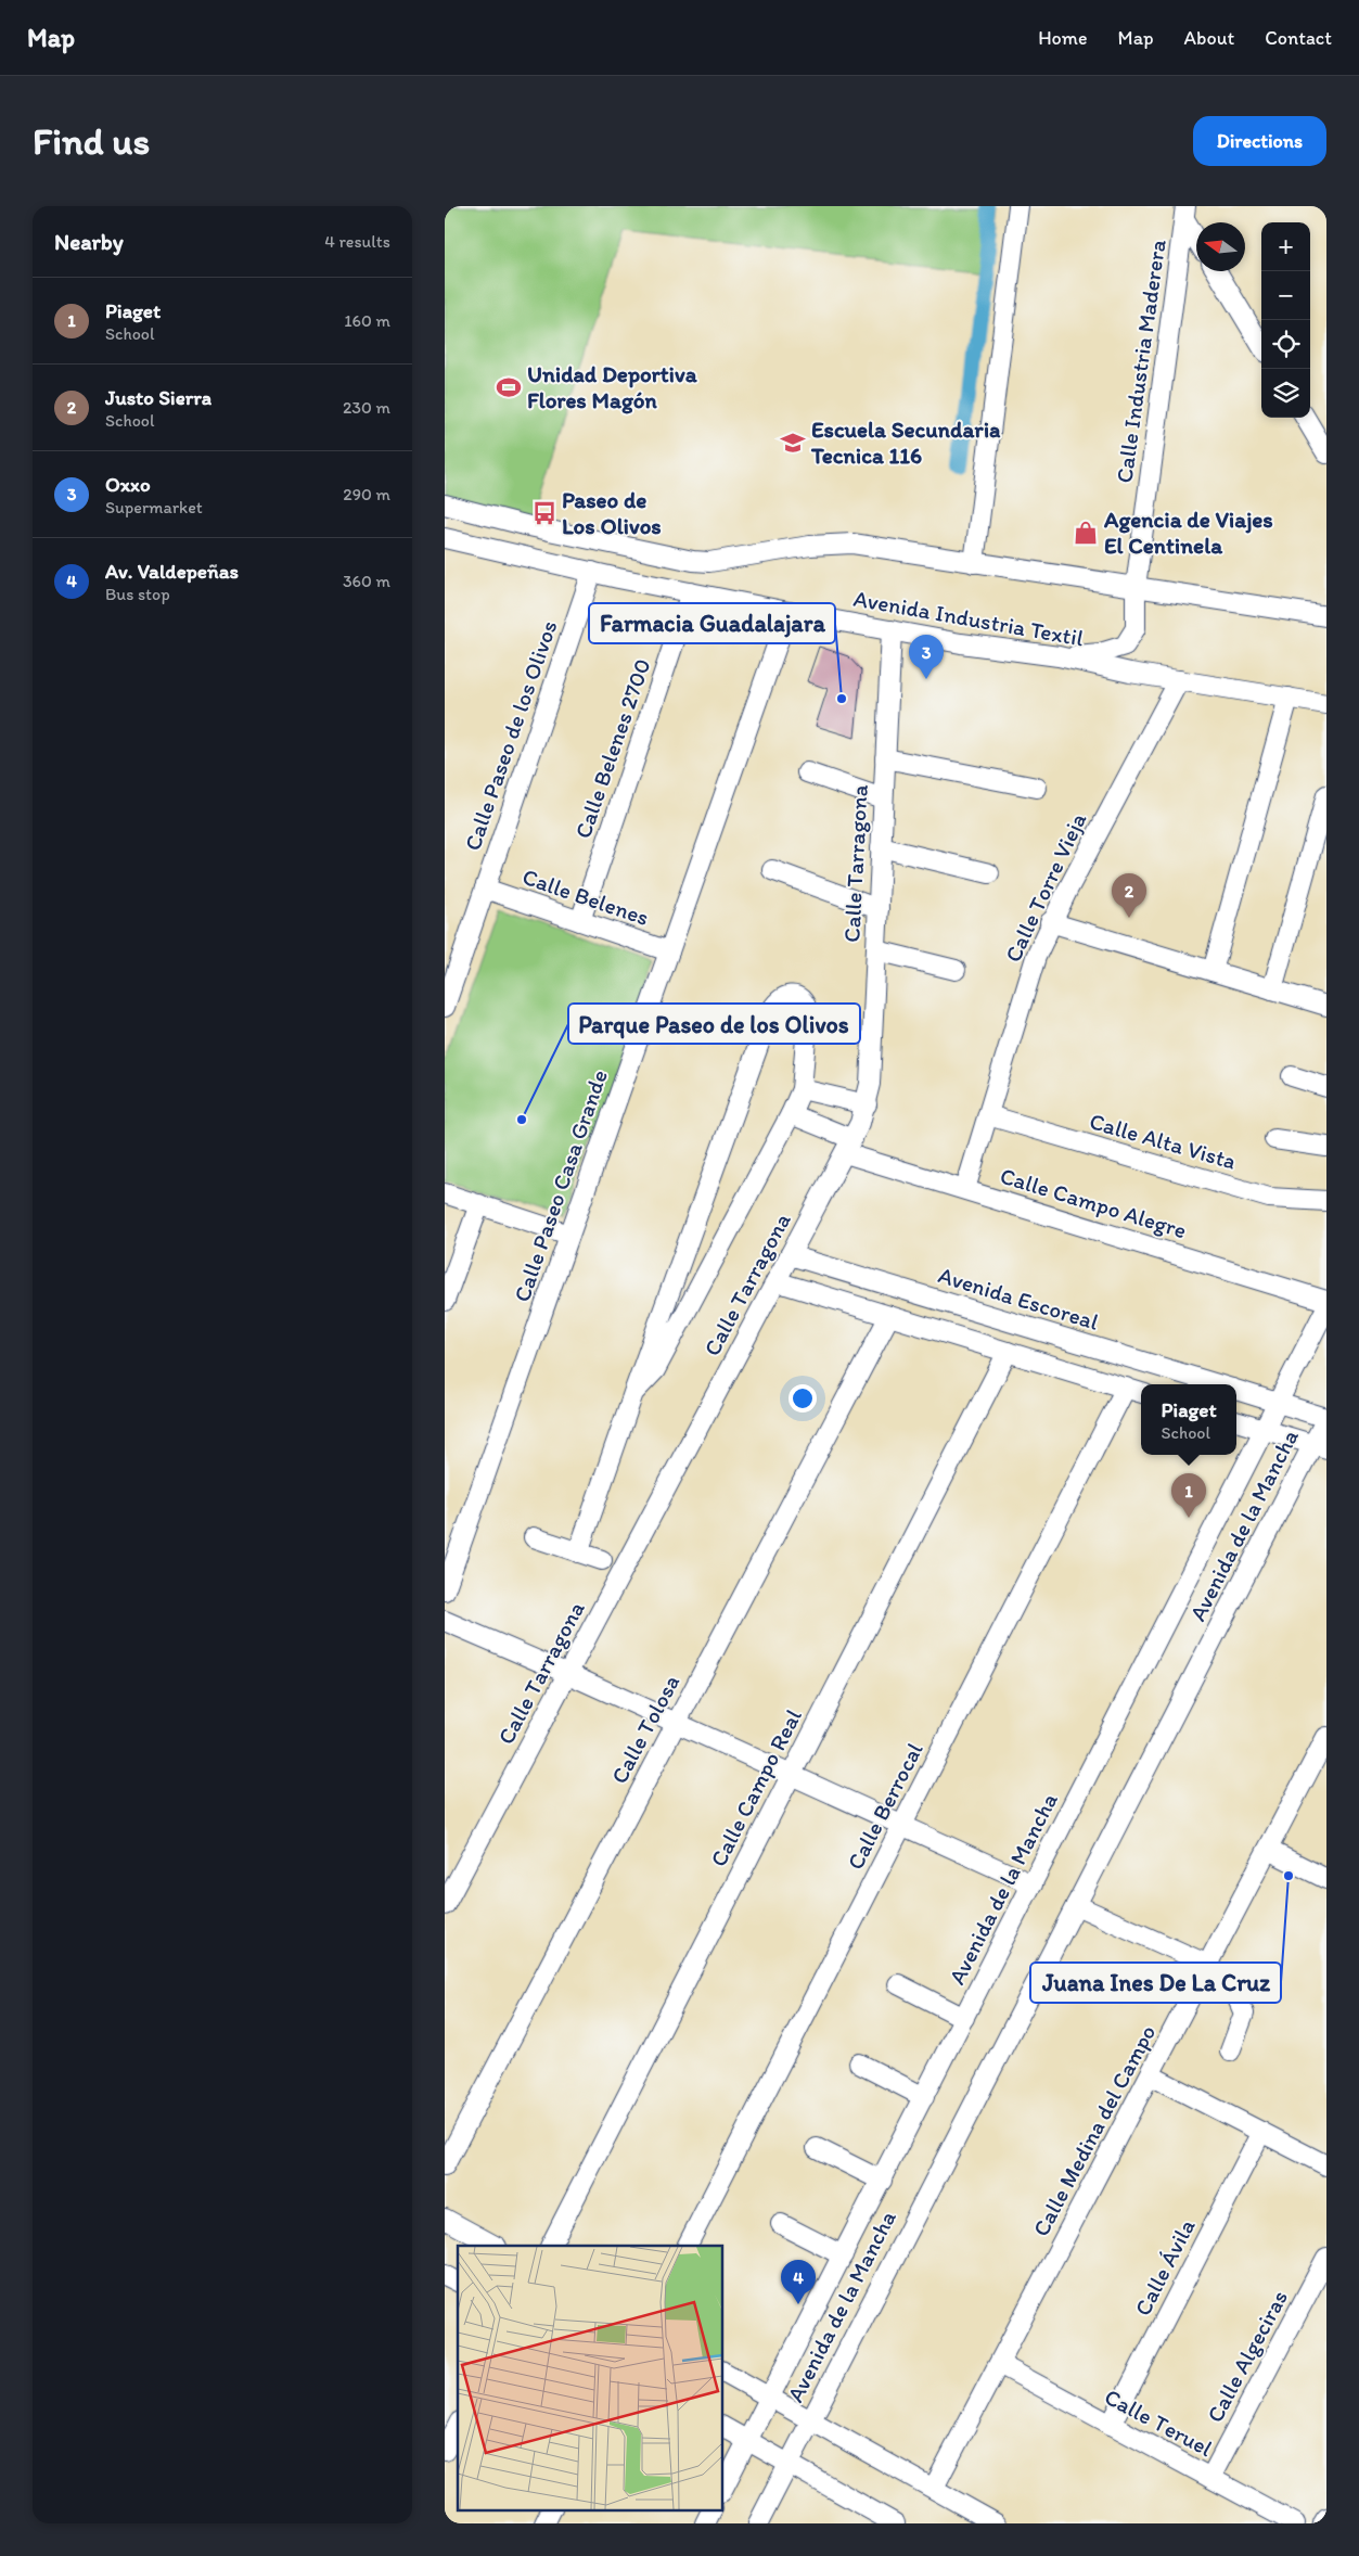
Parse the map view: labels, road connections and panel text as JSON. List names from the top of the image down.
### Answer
{
  "streets": {
    "street": [
      "Calle Industria Maderera",
      "Avenida Industria Textil",
      "Calle Paseo de los Olivos",
      "Calle Belenes 2700",
      "Calle Tarragona",
      "Calle Torre Vieja",
      "Calle Belenes",
      "Calle Alta Vista",
      "Calle Paseo Casa Grande",
      "Calle Campo Alegre",
      "Avenida Escoreal",
      "Avenida de la Mancha",
      "Calle Tolosa",
      "Calle Campo Real",
      "Calle Berrocal",
      "Calle Medina del Campo",
      "Calle Ávila",
      "Calle Algeciras",
      "Calle Teruel"
    ]
  },
  "crossings": [
    ["Calle Industria Maderera", "Avenida Industria Textil"],
    ["Avenida Industria Textil", "Calle Paseo de los Olivos"],
    ["Avenida Industria Textil", "Calle Belenes 2700"],
    ["Avenida Industria Textil", "Calle Tarragona"],
    ["Avenida Industria Textil", "Calle Torre Vieja"],
    ["Avenida Industria Textil", "Calle Paseo Casa Grande"],
    ["Calle Paseo de los Olivos", "Calle Belenes"],
    ["Calle Belenes 2700", "Calle Belenes"],
    ["Calle Tarragona", "Calle Campo Alegre"],
    ["Calle Tarragona", "Avenida Escoreal"],
    ["Calle Torre Vieja", "Calle Alta Vista"],
    ["Calle Torre Vieja", "Calle Campo Alegre"],
    ["Calle Belenes", "Calle Paseo Casa Grande"],
    ["Avenida Escoreal", "Avenida de la Mancha"],
    ["Calle Medina del Campo", "Calle Teruel"],
    ["Calle Ávila", "Calle Teruel"],
    ["Calle Algeciras", "Calle Teruel"]
  ],
  "places": {
    "sports": ["Unidad Deportiva Flores Magón"],
    "school or university": ["Escuela Secundaria Tecnica 116"],
    "bus stop": ["Paseo de Los Olivos"],
    "shop": ["Agencia de Viajes El Centinela"],
    "other": ["Farmacia Guadalajara", "Parque Paseo de los Olivos", "Juana Ines De La Cruz"]
  },
  "north": "left",
  "page": {
    "header": "Map",
    "nav": [
      "Home",
      "Map",
      "About",
      "Contact"
    ],
    "buttons": "Directions",
    "title": "Find us",
    "heading": ["Nearby", "4 results"],
    "map_buttons": ["+", "−"],
    "list": [
      {
        "mark": "1",
        "name": "Piaget",
        "note": "School",
        "value": "160 m"
      },
      {
        "mark": "2",
        "name": "Justo Sierra",
        "note": "School",
        "value": "230 m"
      },
      {
        "mark": "3",
        "name": "Oxxo",
        "note": "Supermarket",
        "value": "290 m"
      },
      {
        "mark": "4",
        "name": "Av. Valdepeñas",
        "note": "Bus stop",
        "value": "360 m"
      }
    ],
    "pins": [
      "3",
      "2",
      "1",
      "4"
    ],
    "popup": ["Piaget", "School"]
  }
}
